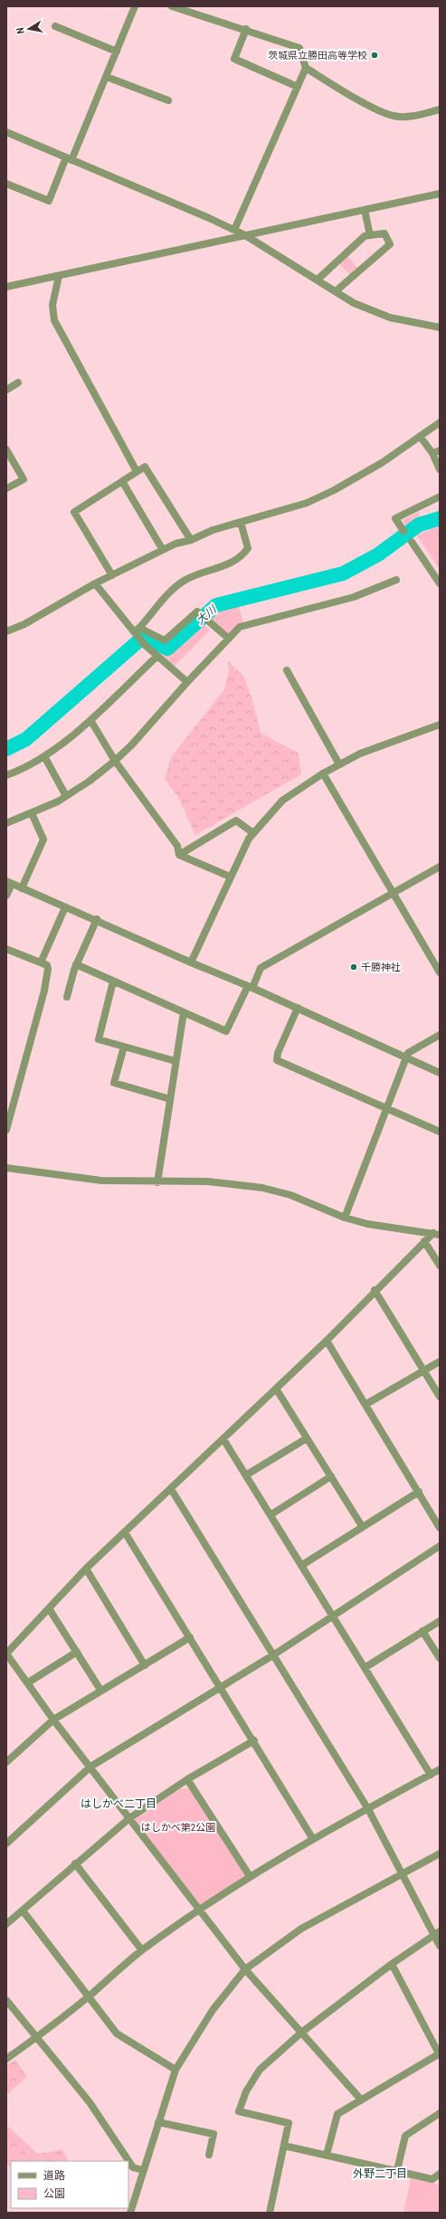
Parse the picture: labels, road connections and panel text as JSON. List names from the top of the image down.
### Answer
{
  "districts": ["はしかべ二丁目", "外野二丁目"],
  "water": ["大川"],
  "parks": ["はしかべ第2公園"],
  "places": ["茨城県立勝田高等学校", "千勝神社"],
  "legend": ["道路", "公園"],
  "north": "left"
}
